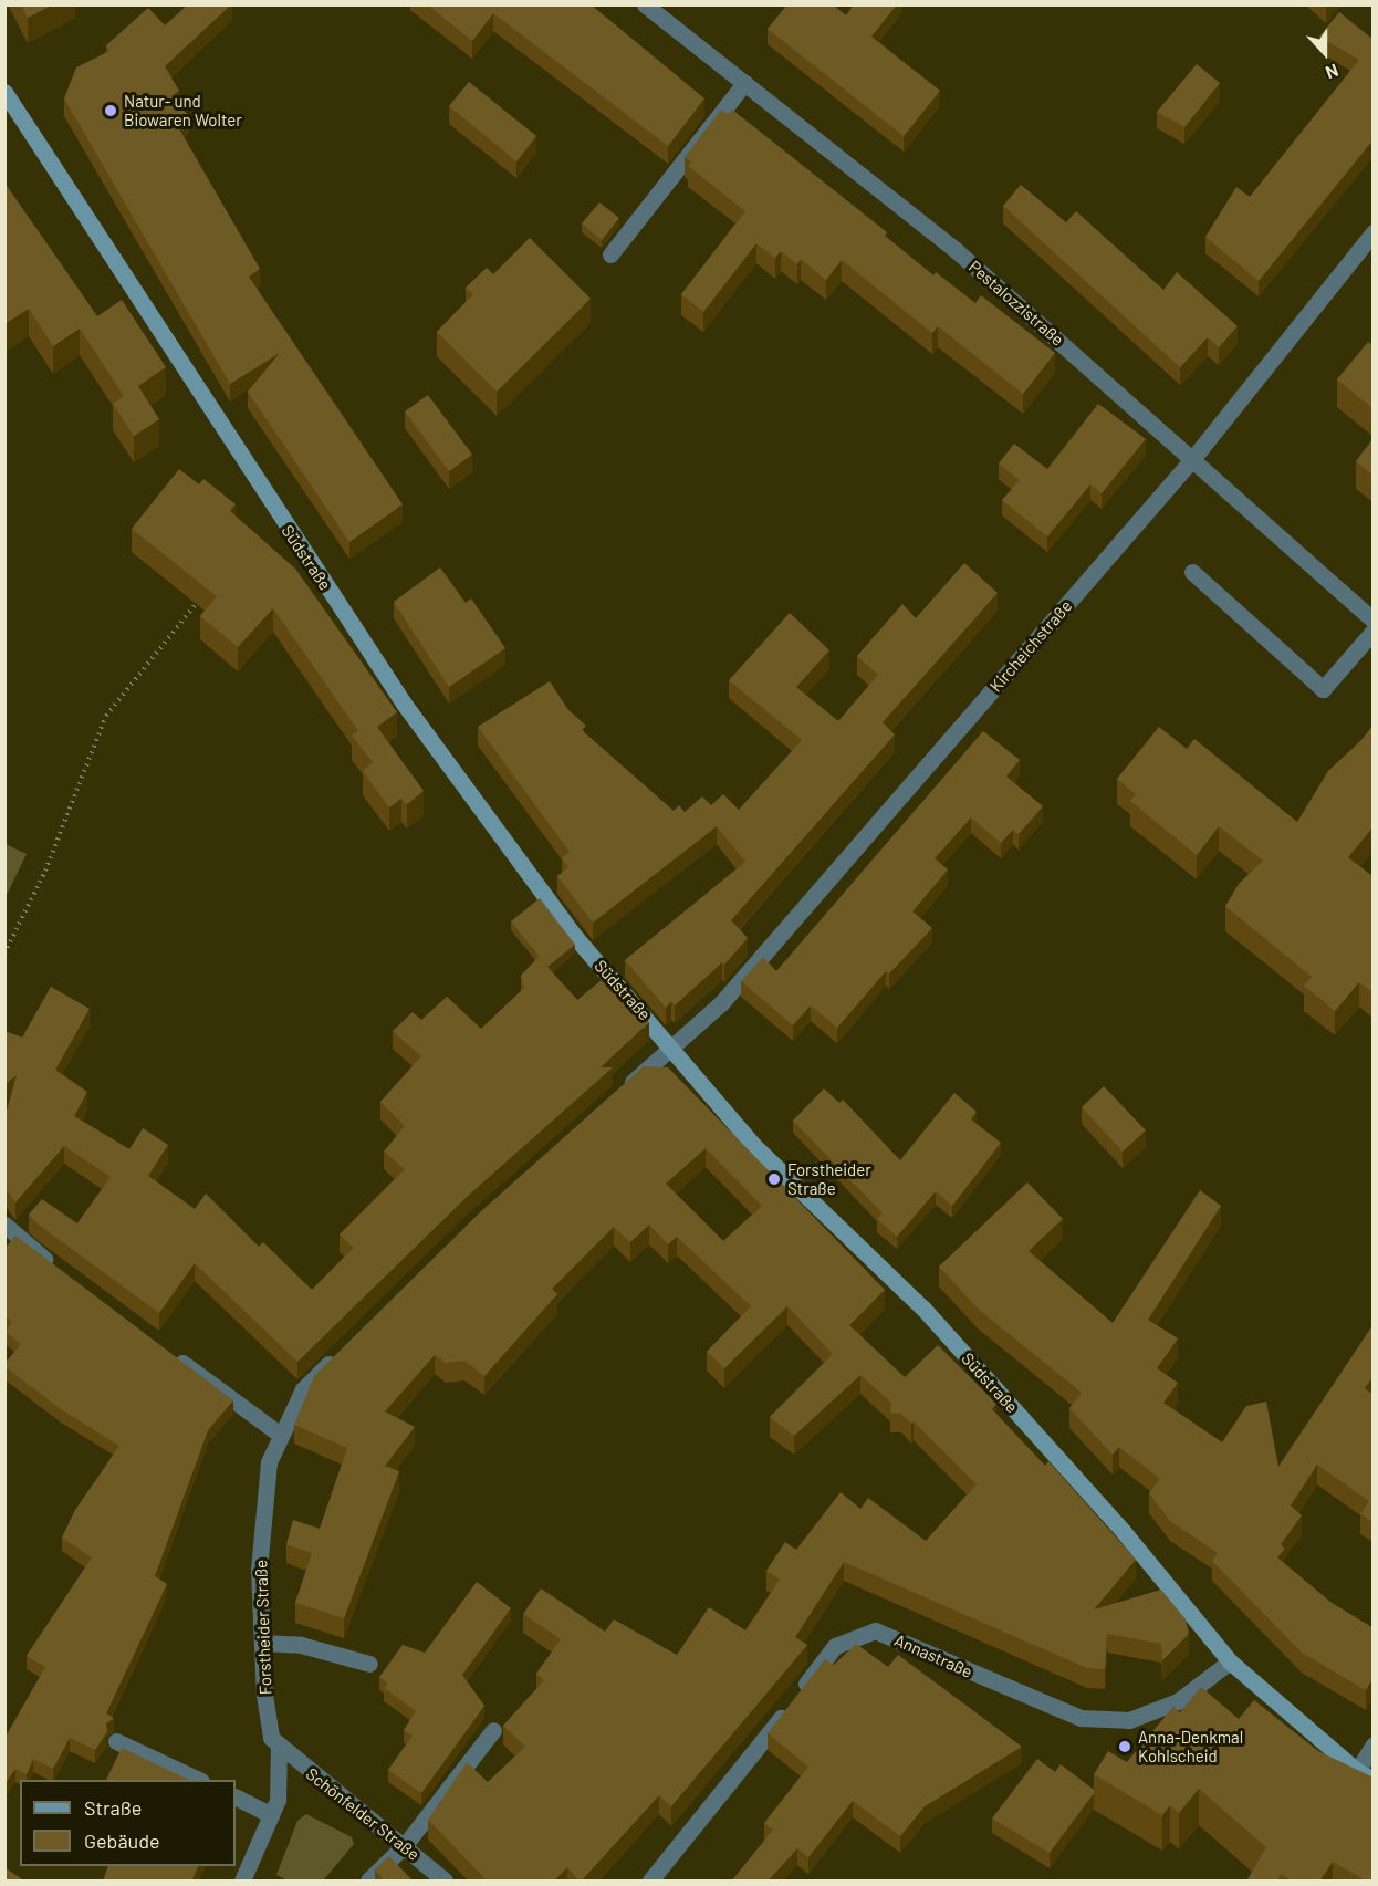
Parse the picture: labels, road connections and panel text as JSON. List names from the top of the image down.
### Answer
{
  "streets": {
    "street": [
      "Pestalozzistraße",
      "Südstraße",
      "Kircheichstraße",
      "Forstheider Straße",
      "Annastraße",
      "Schönfelder Straße"
    ]
  },
  "crossings": [
    ["Pestalozzistraße", "Kircheichstraße"],
    ["Südstraße", "Kircheichstraße"],
    ["Südstraße", "Annastraße"],
    ["Forstheider Straße", "Schönfelder Straße"]
  ],
  "places": ["Natur- und Biowaren Wolter", "Forstheider Straße", "Anna-Denkmal Kohlscheid"],
  "legend": ["Straße", "Gebäude"],
  "north": "bottom"
}
